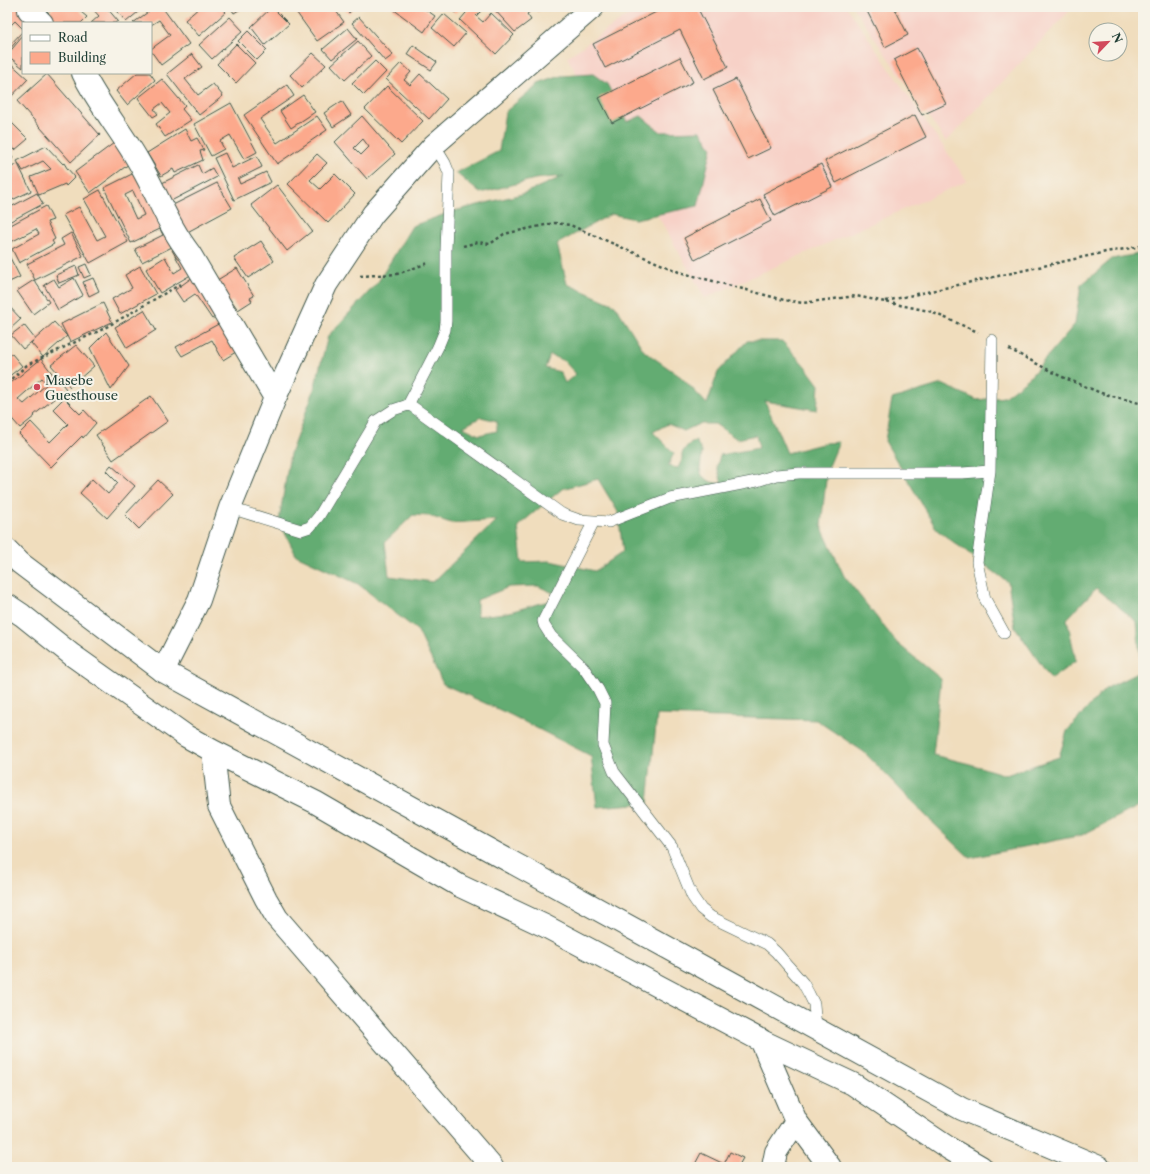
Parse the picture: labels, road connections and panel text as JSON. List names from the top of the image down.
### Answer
{
  "places": ["Masebe Guesthouse"],
  "legend": ["Road", "Building"],
  "north": "top right"
}
